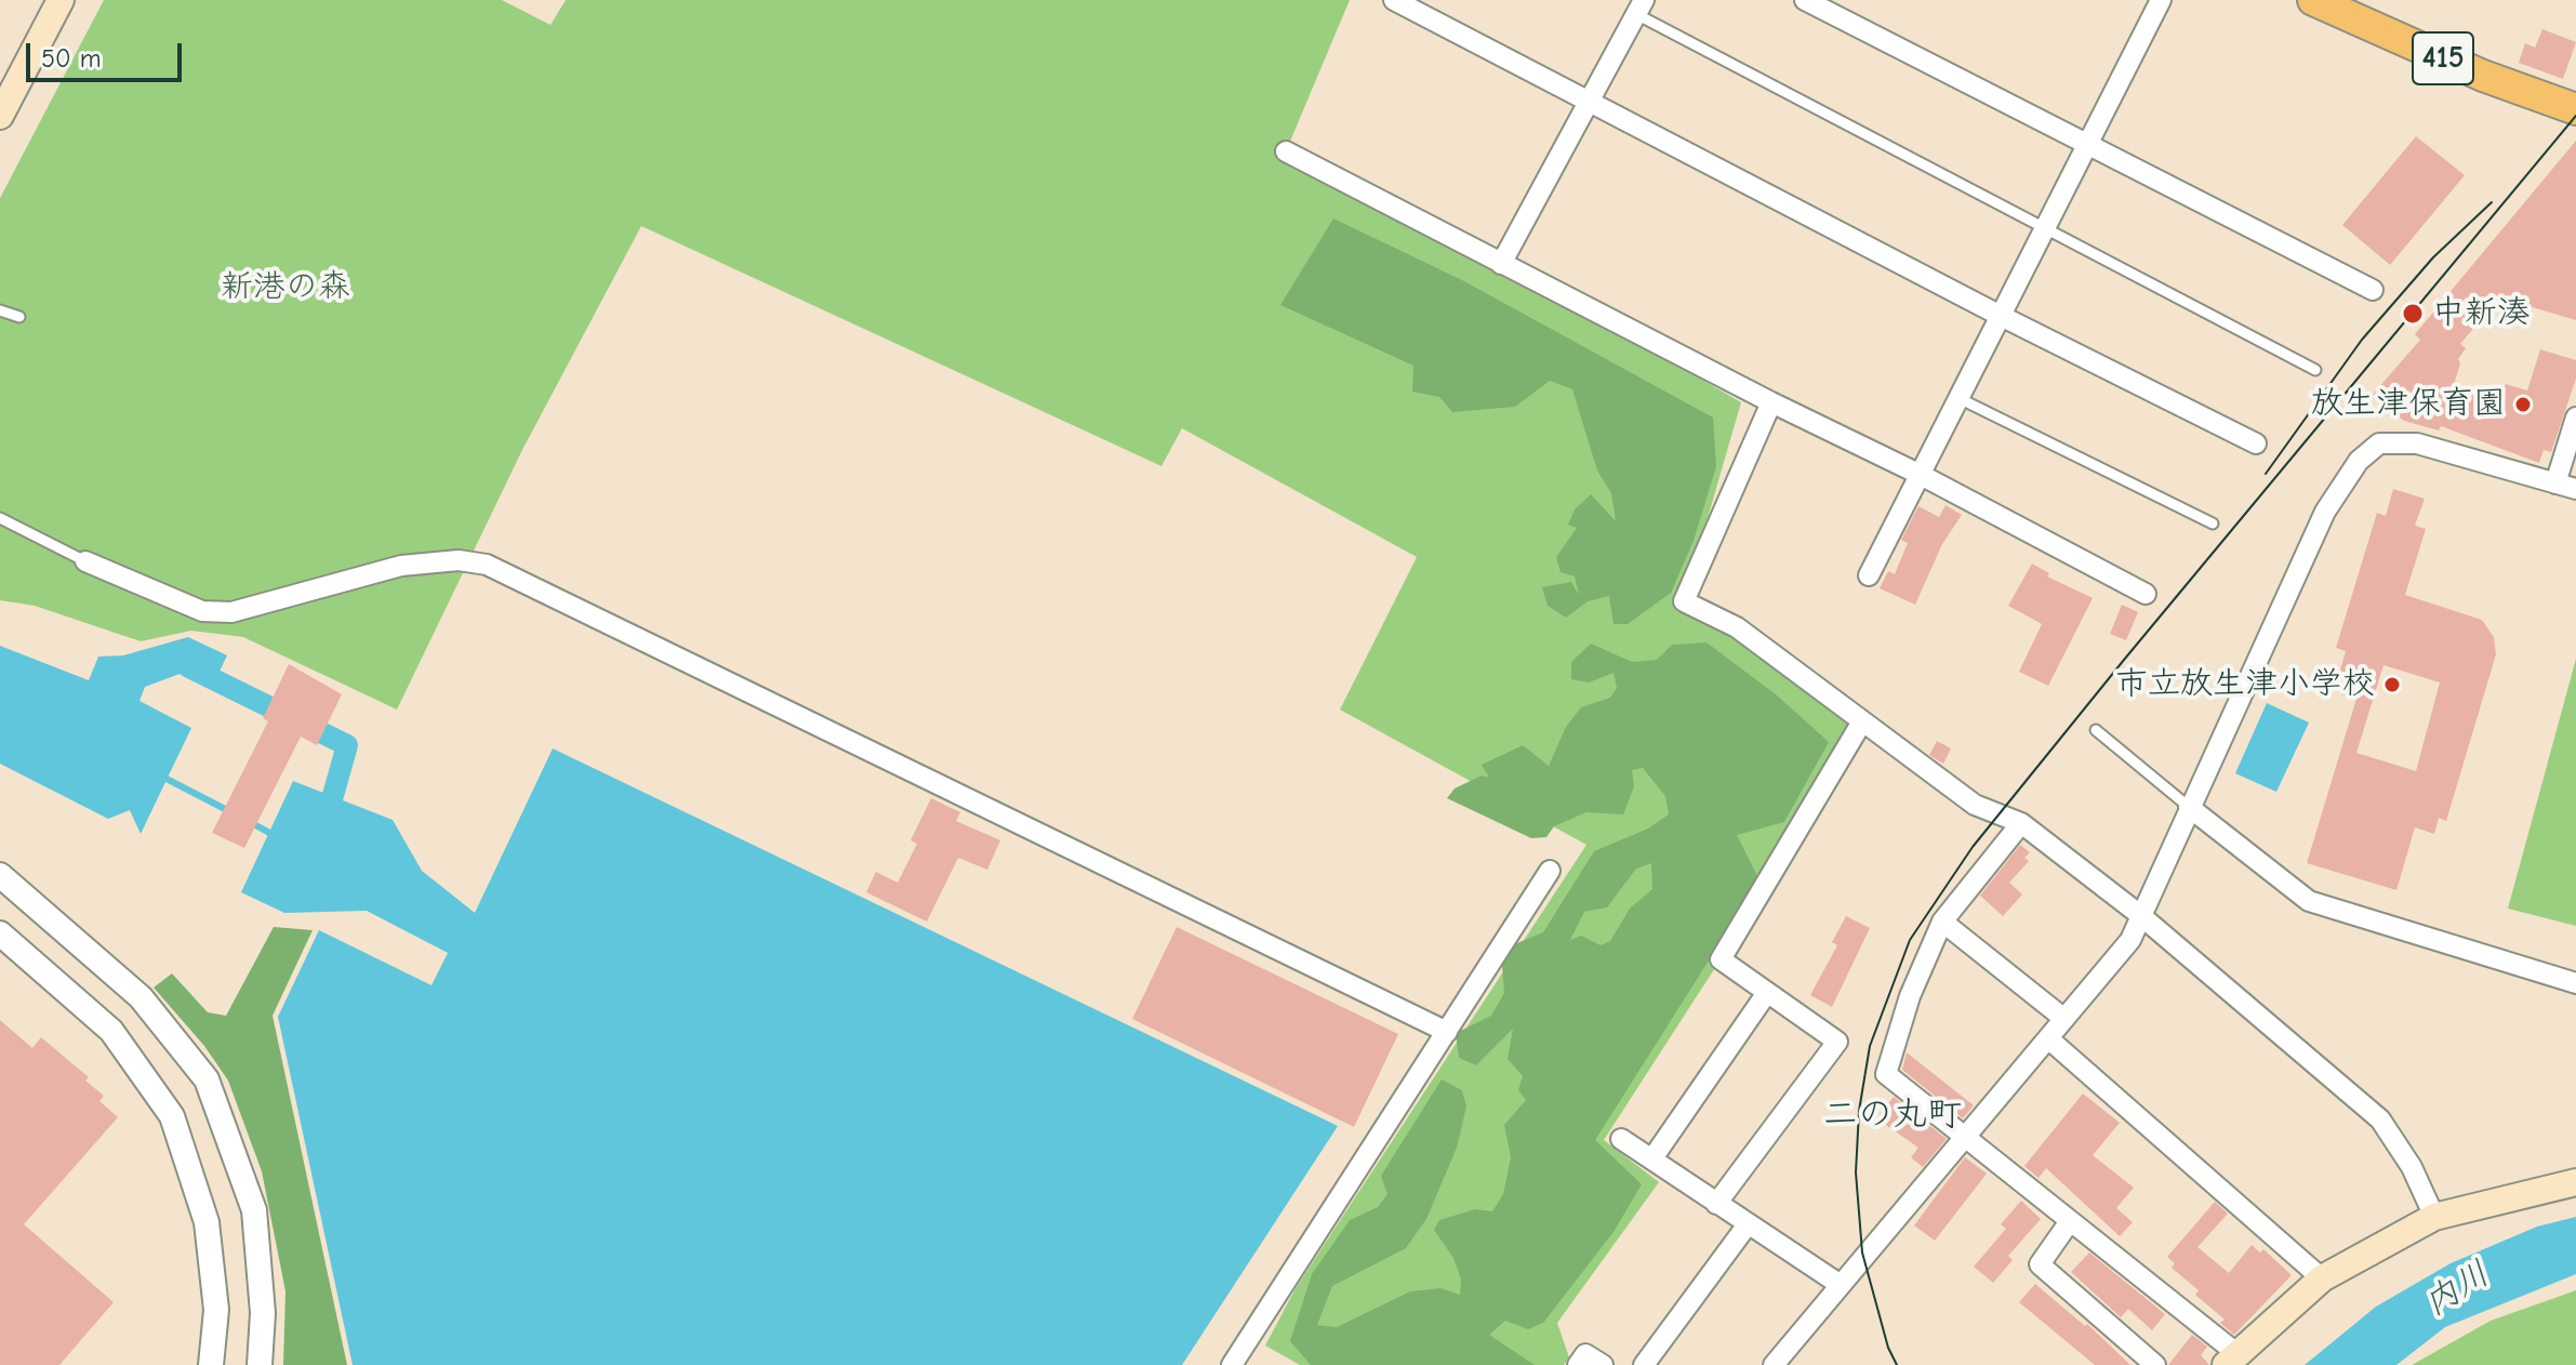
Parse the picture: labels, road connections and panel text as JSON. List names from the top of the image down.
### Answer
{
  "streets": {
    "highway": ["415"]
  },
  "districts": ["二の丸町"],
  "water": ["内川"],
  "parks": ["新港の森"],
  "places": ["中新湊", "放生津保育園", "市立放生津小学校"],
  "scale_bar": "50 m"
}
